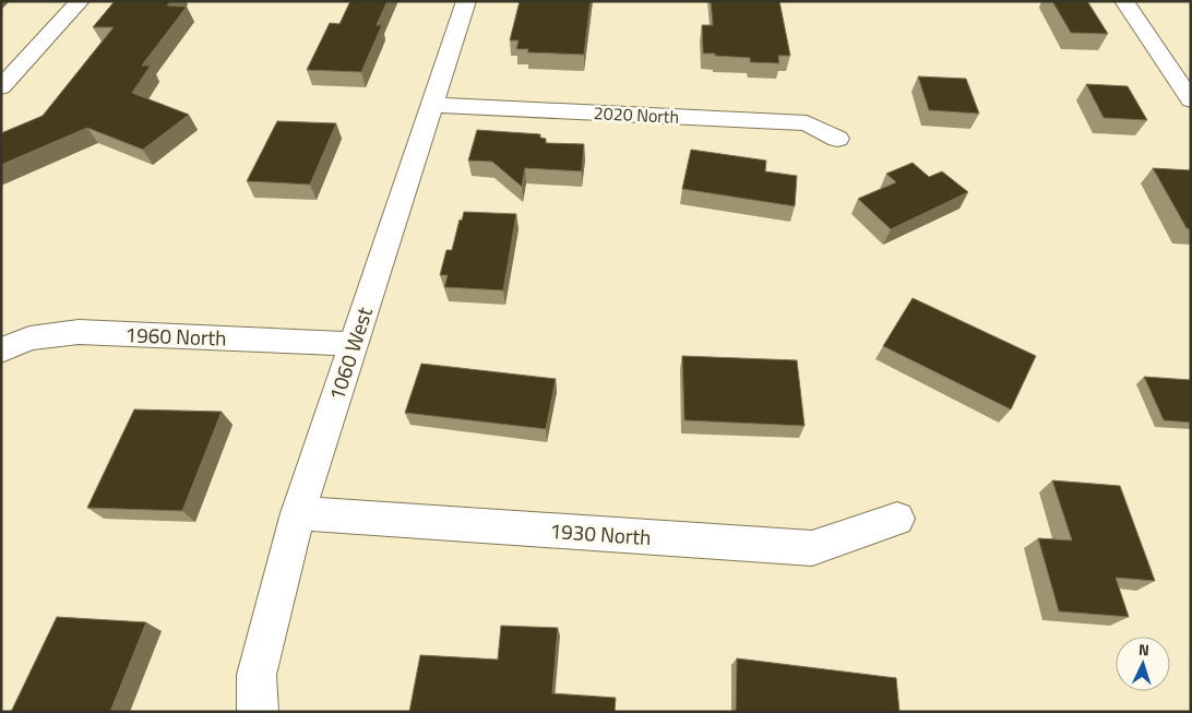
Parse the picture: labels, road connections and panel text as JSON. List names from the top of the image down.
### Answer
{
  "streets": {
    "street": [
      "2020 North",
      "1960 North",
      "1060 West",
      "1930 North"
    ]
  },
  "crossings": [
    ["2020 North", "1060 West"],
    ["1960 North", "1060 West"],
    ["1060 West", "1930 North"]
  ],
  "north": "top"
}
